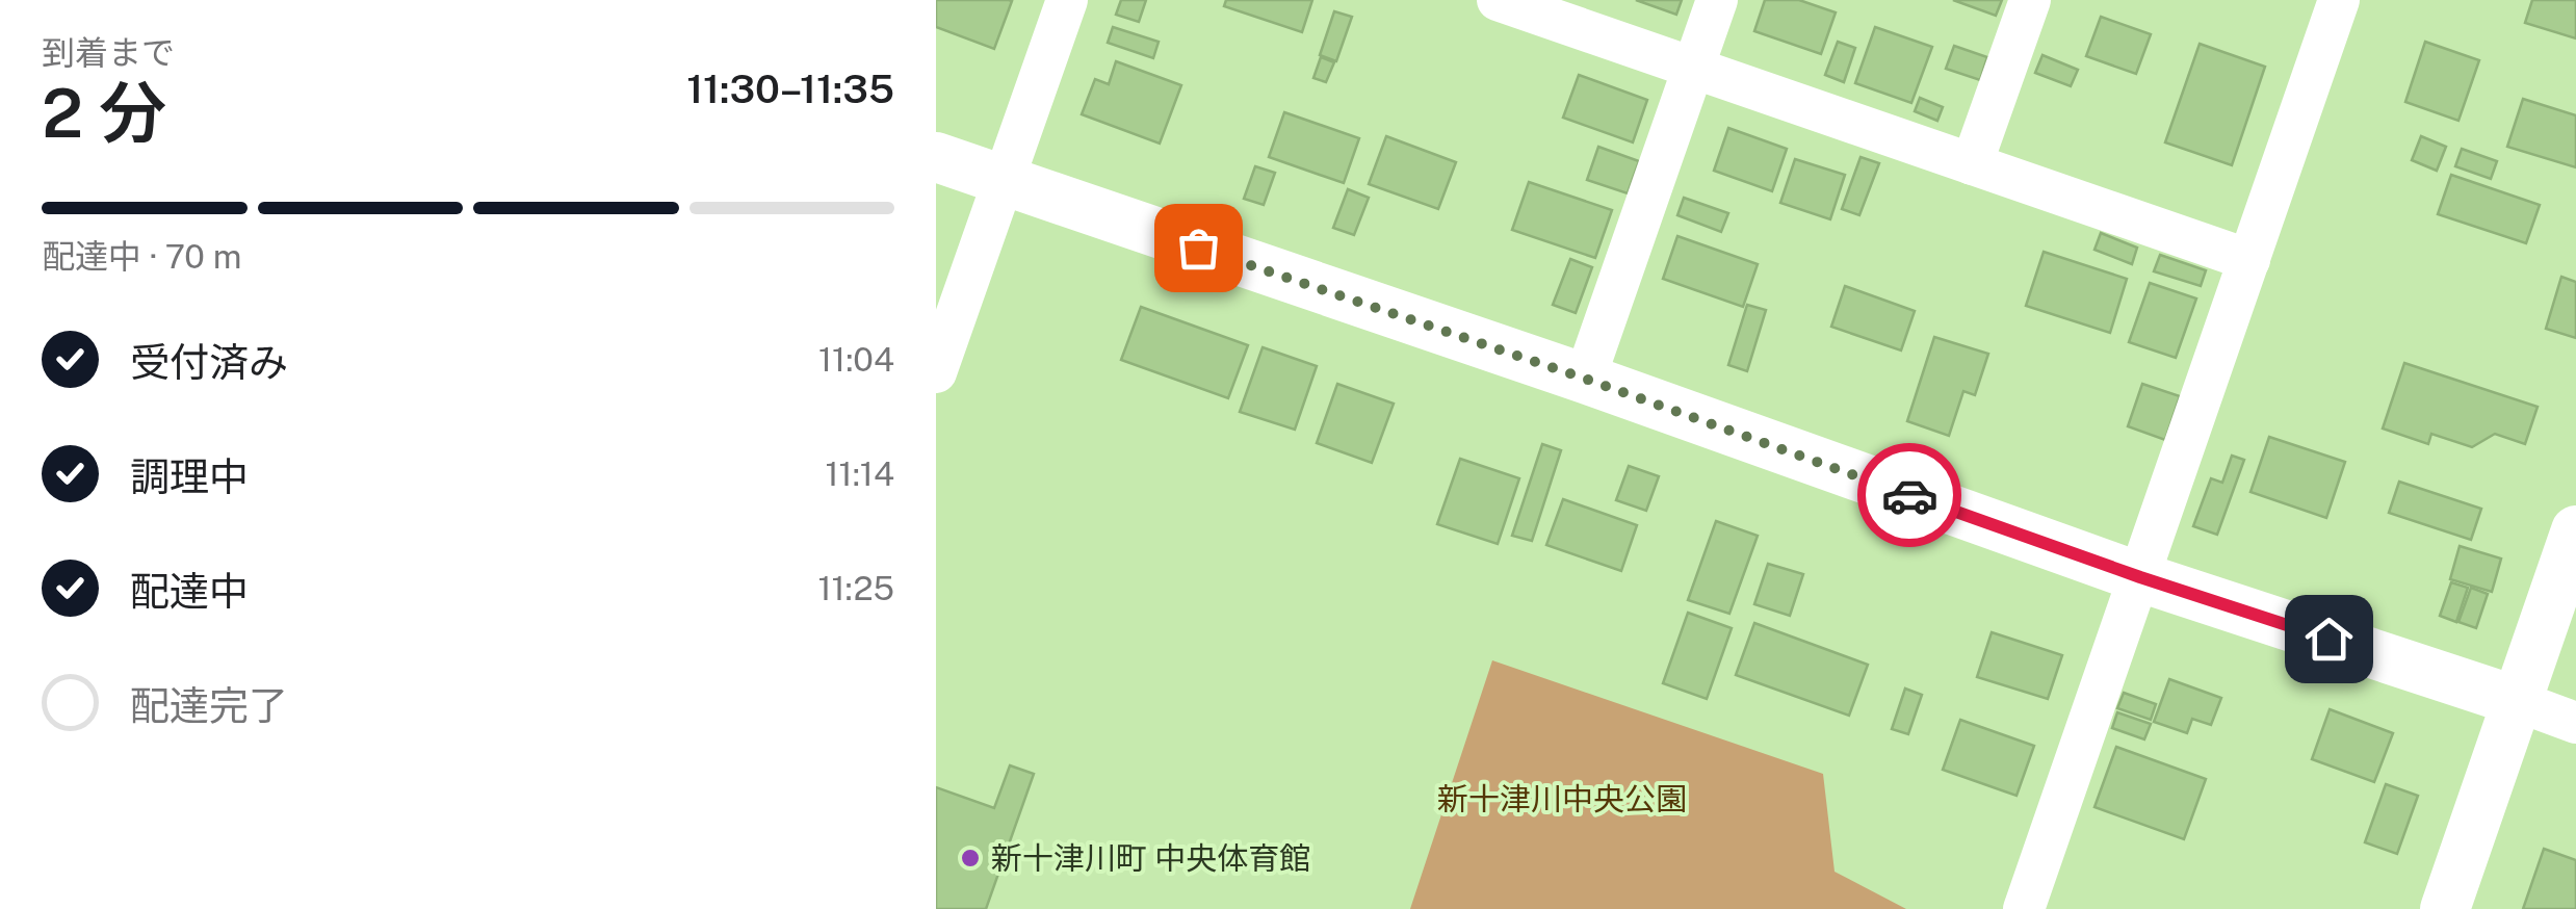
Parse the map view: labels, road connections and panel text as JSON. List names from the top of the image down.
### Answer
{
  "parks": ["新十津川中央公園"],
  "places": ["新十津川町 中央体育館"],
  "page": {
    "heading": ["2 分", "到着まで", "11:30–11:35"],
    "bar": "配達中 · 70 m",
    "list": [
      ["受付済み", "11:04"],
      ["調理中", "11:14"],
      ["配達中", "11:25"],
      "配達完了"
    ]
  }
}
